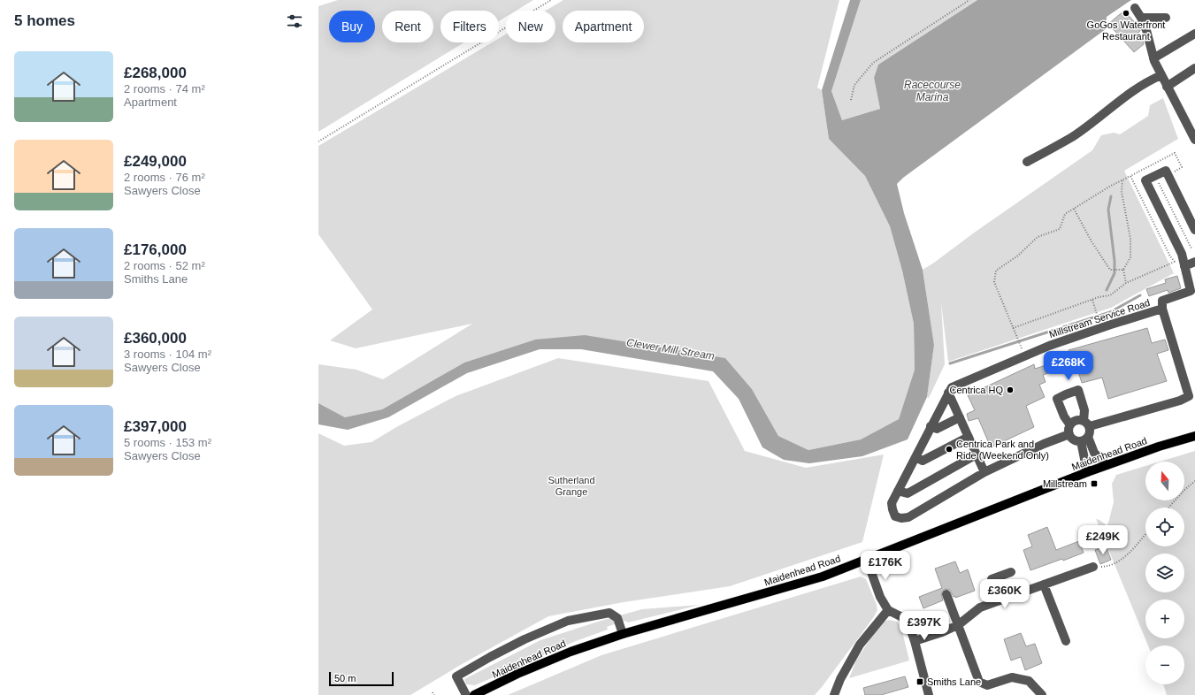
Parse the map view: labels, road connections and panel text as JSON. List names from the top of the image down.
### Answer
{
  "streets": {
    "main road": ["Maidenhead Road"],
    "street": ["Millstream Service Road"]
  },
  "water": ["Racecourse Marina", "Clewer Mill Stream"],
  "parks": ["Sutherland Grange"],
  "places": {
    "other": ["GoGos Waterfront Restaurant", "Centrica HQ", "Centrica Park and Ride (Weekend Only)"],
    "transit": ["Millstream", "Smiths Lane"]
  },
  "scale_bar": "50 m",
  "north": "top",
  "page": {
    "heading": "5 homes",
    "chip": [
      "Buy",
      "Rent",
      "Filters",
      "New",
      "Apartment"
    ],
    "list": [
      {
        "name": "£268,000",
        "note": "2 rooms · 74 m² · Apartment"
      },
      {
        "name": "£249,000",
        "note": "2 rooms · 76 m² · Sawyers Close"
      },
      {
        "name": "£176,000",
        "note": "2 rooms · 52 m² · Smiths Lane"
      },
      {
        "name": "£360,000",
        "note": "3 rooms · 104 m² · Sawyers Close"
      },
      {
        "name": "£397,000",
        "note": "5 rooms · 153 m² · Sawyers Close"
      }
    ],
    "price": [
      "£268K",
      "£249K",
      "£176K",
      "£360K",
      "£397K"
    ],
    "map_buttons": ["+", "−"],
    "scale": "50 m"
  }
}
